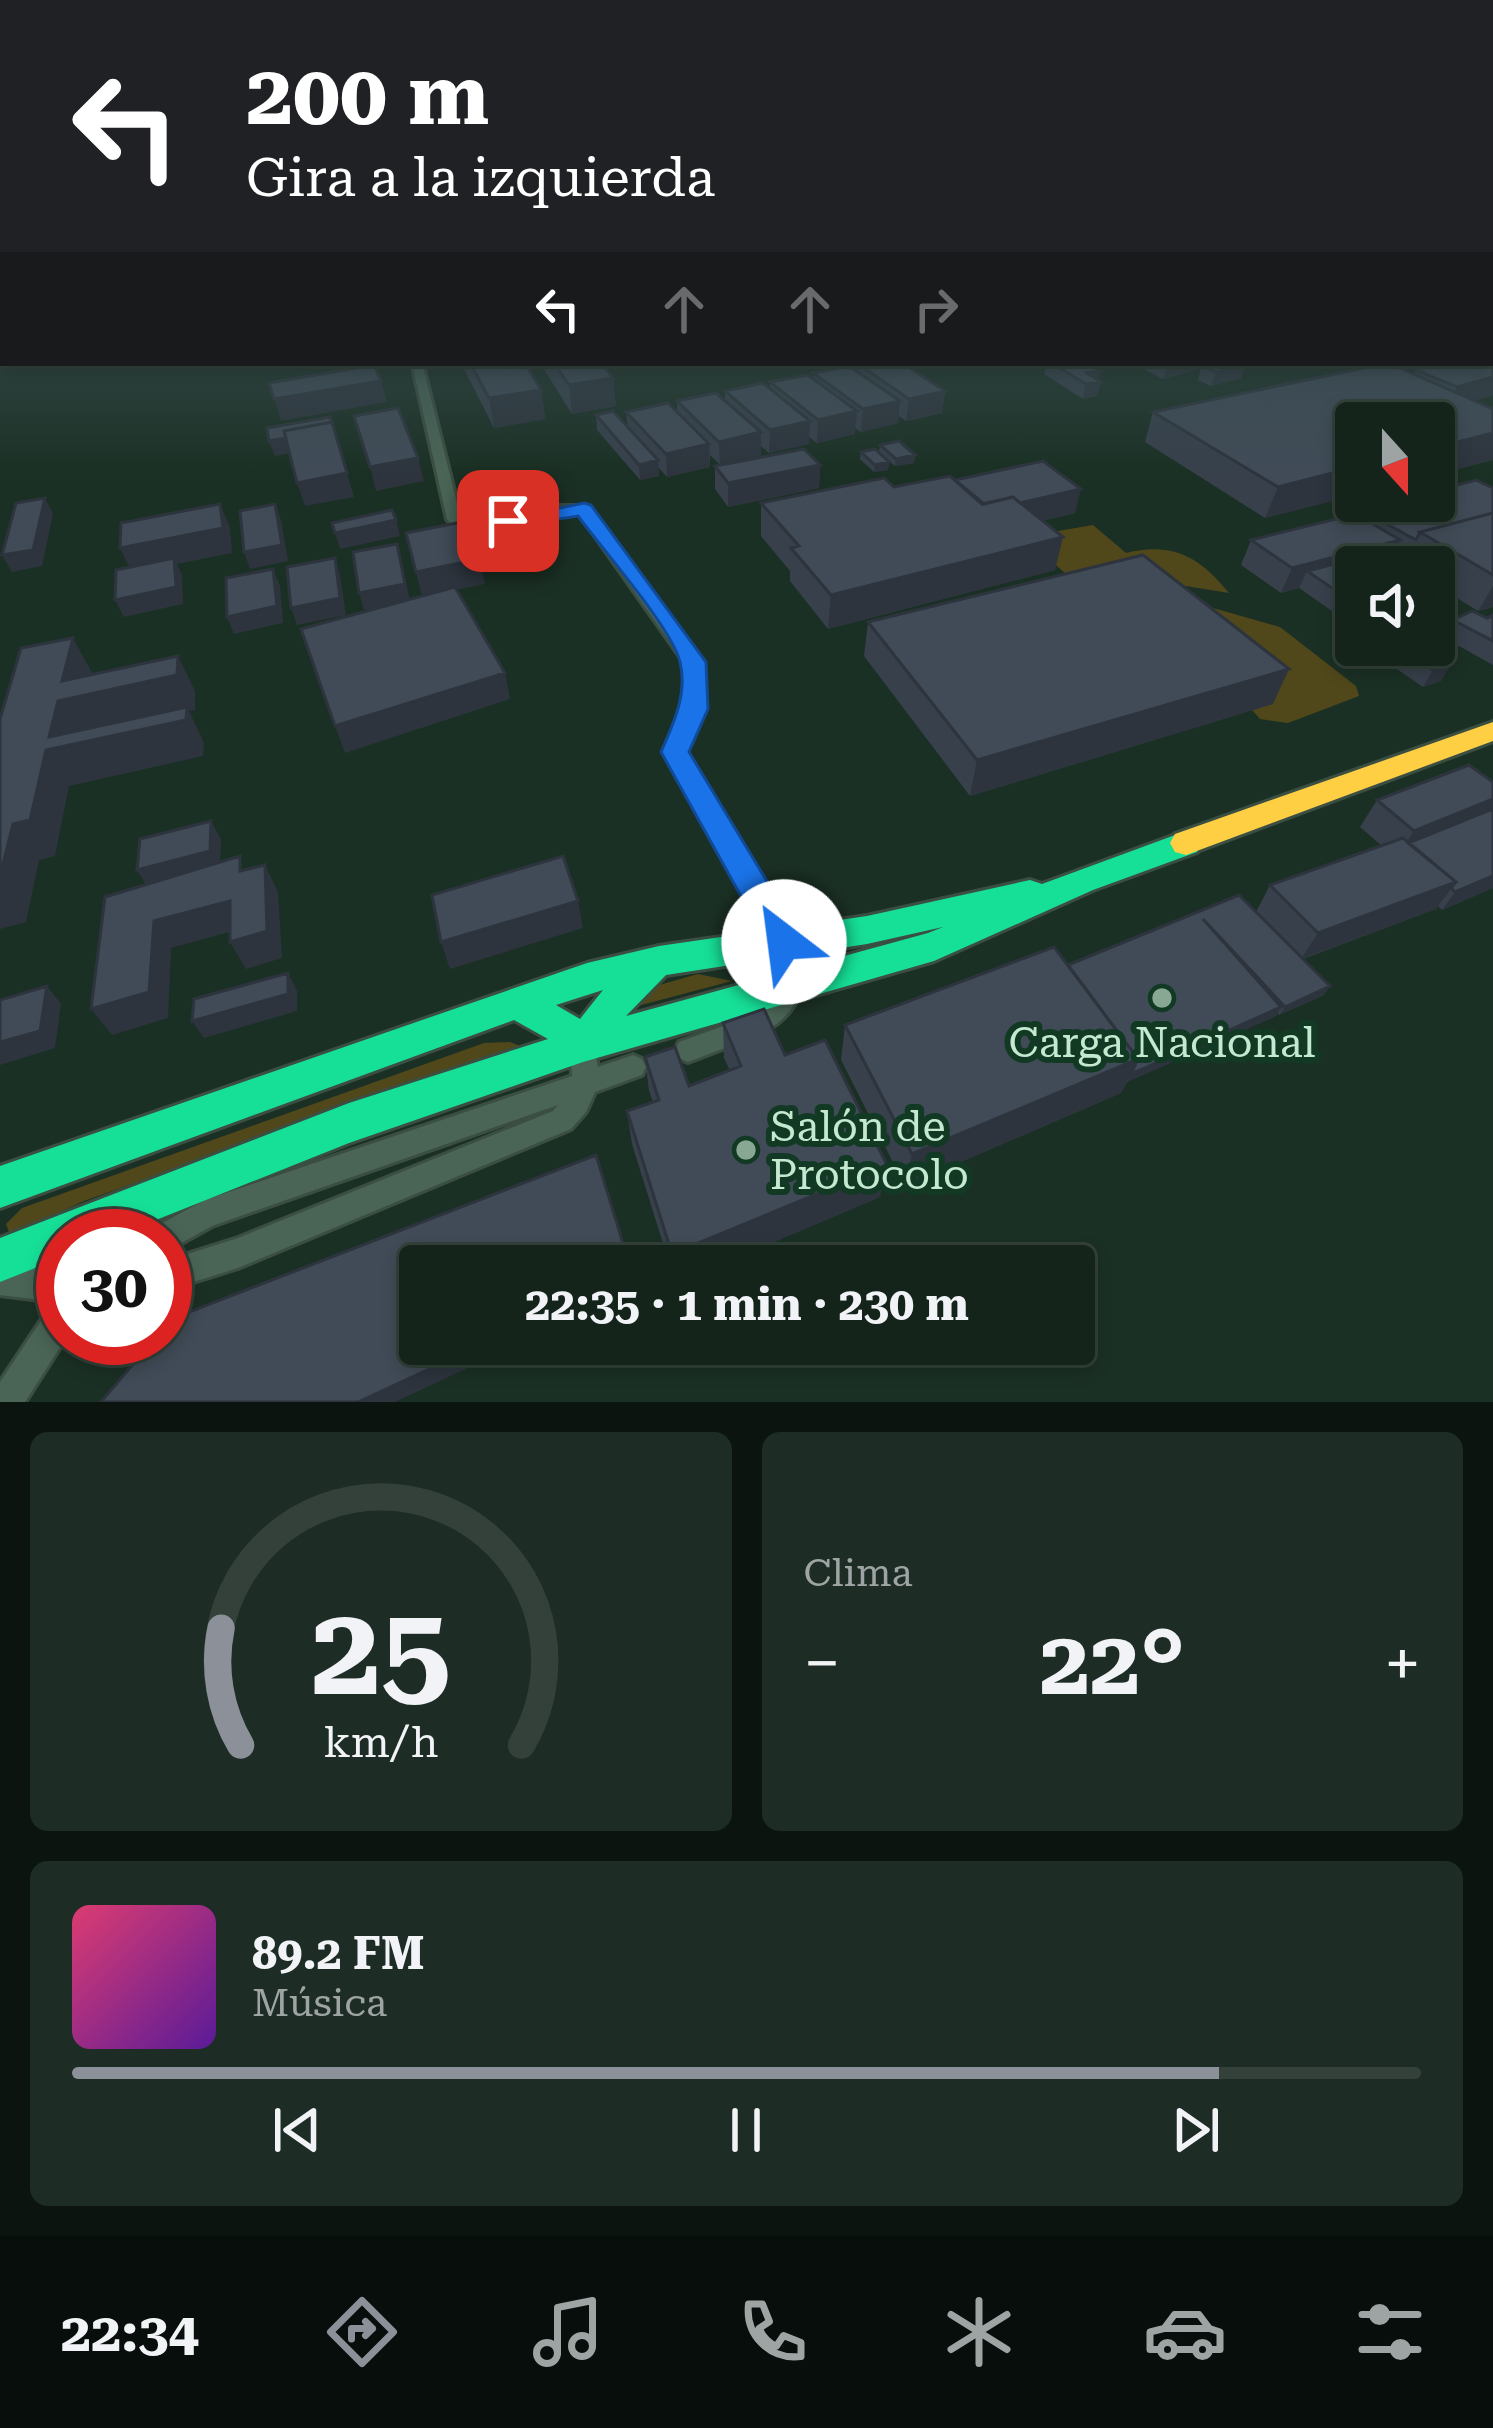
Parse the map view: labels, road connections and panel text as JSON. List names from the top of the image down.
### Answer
{
  "places": ["Carga Nacional", "Salón de Protocolo"],
  "north": "bottom",
  "page": {
    "turn": ["200 m", "Gira a la izquierda"],
    "limit": "30",
    "trip": "22:35 · 1 min · 230 m",
    "tile": "Clima",
    "heat": ["−", "22°", "+"],
    "song": ["89.2 FM", "Música"],
    "tabs": "22:34",
    "gauge": ["25", "km/h"]
  }
}
